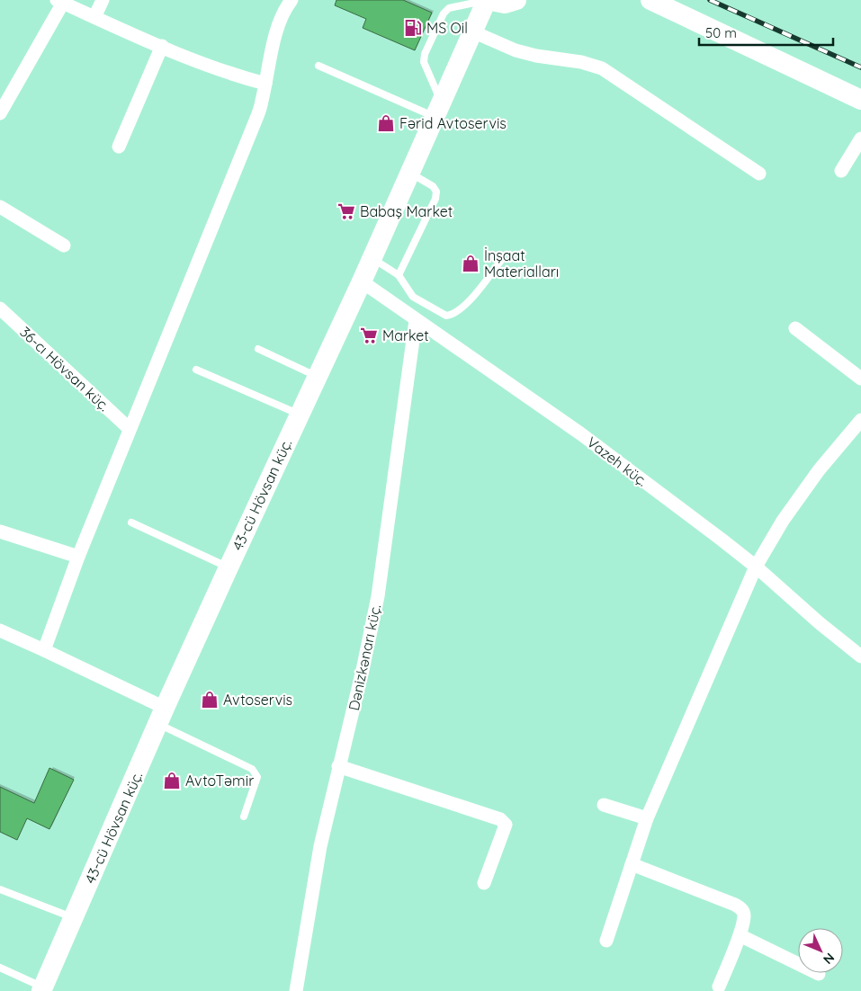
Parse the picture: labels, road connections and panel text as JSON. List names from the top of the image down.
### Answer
{
  "streets": {
    "main road": ["43-cü Hövsan küç."],
    "street": ["36-cı Hövsan küç.", "Vazeh küç.", "Dənizkənarı küç."]
  },
  "crossings": [
    ["Vazeh küç.", "43-cü Hövsan küç."],
    ["Vazeh küç.", "Dənizkənarı küç."]
  ],
  "places": {
    "fuel station": ["MS Oil"],
    "shop": [
      "Fərid Avtoservis",
      "İnşaat Materialları",
      "Avtoservis",
      "AvtoTəmir"
    ],
    "supermarket": ["Babaş Market", "Market"]
  },
  "scale_bar": "50 m",
  "north": "bottom right"
}
